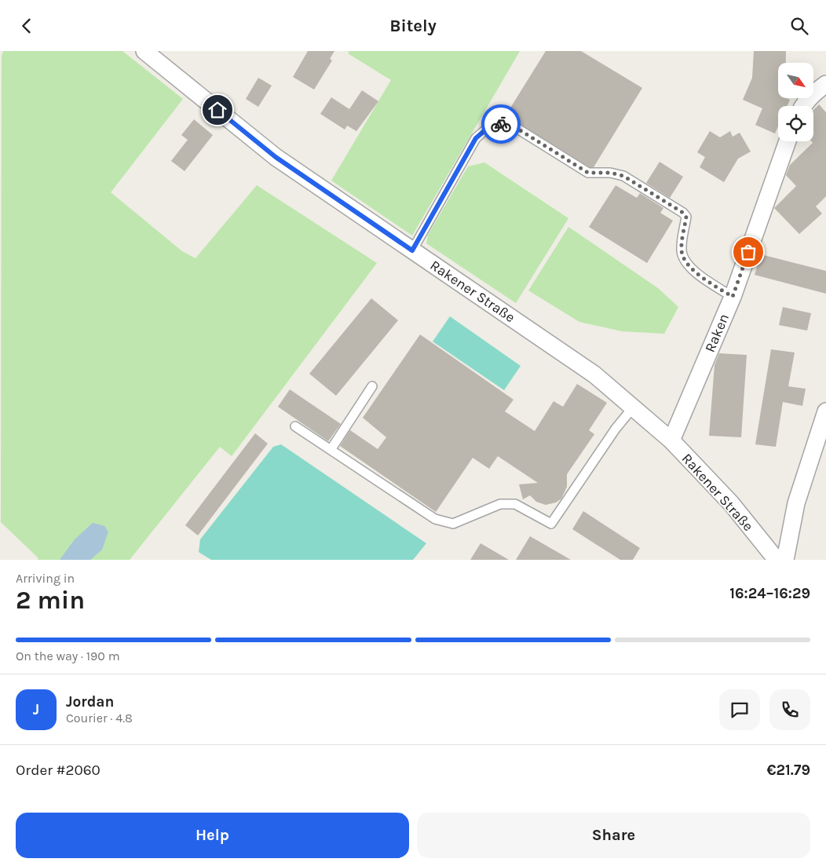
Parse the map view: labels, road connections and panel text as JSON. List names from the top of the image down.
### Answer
{
  "streets": {
    "street": ["Rakener Straße", "Raken"]
  },
  "crossings": [
    ["Rakener Straße", "Raken"]
  ],
  "north": "bottom right",
  "page": {
    "header": "Bitely",
    "heading": ["2 min", "Arriving in", "16:24–16:29"],
    "panel": [
      "Jordan",
      "Courier · 4.8",
      "Order #2060",
      "€21.79"
    ],
    "bar": "On the way · 190 m",
    "round": "J",
    "buttons": ["Help", "Share"]
  }
}
